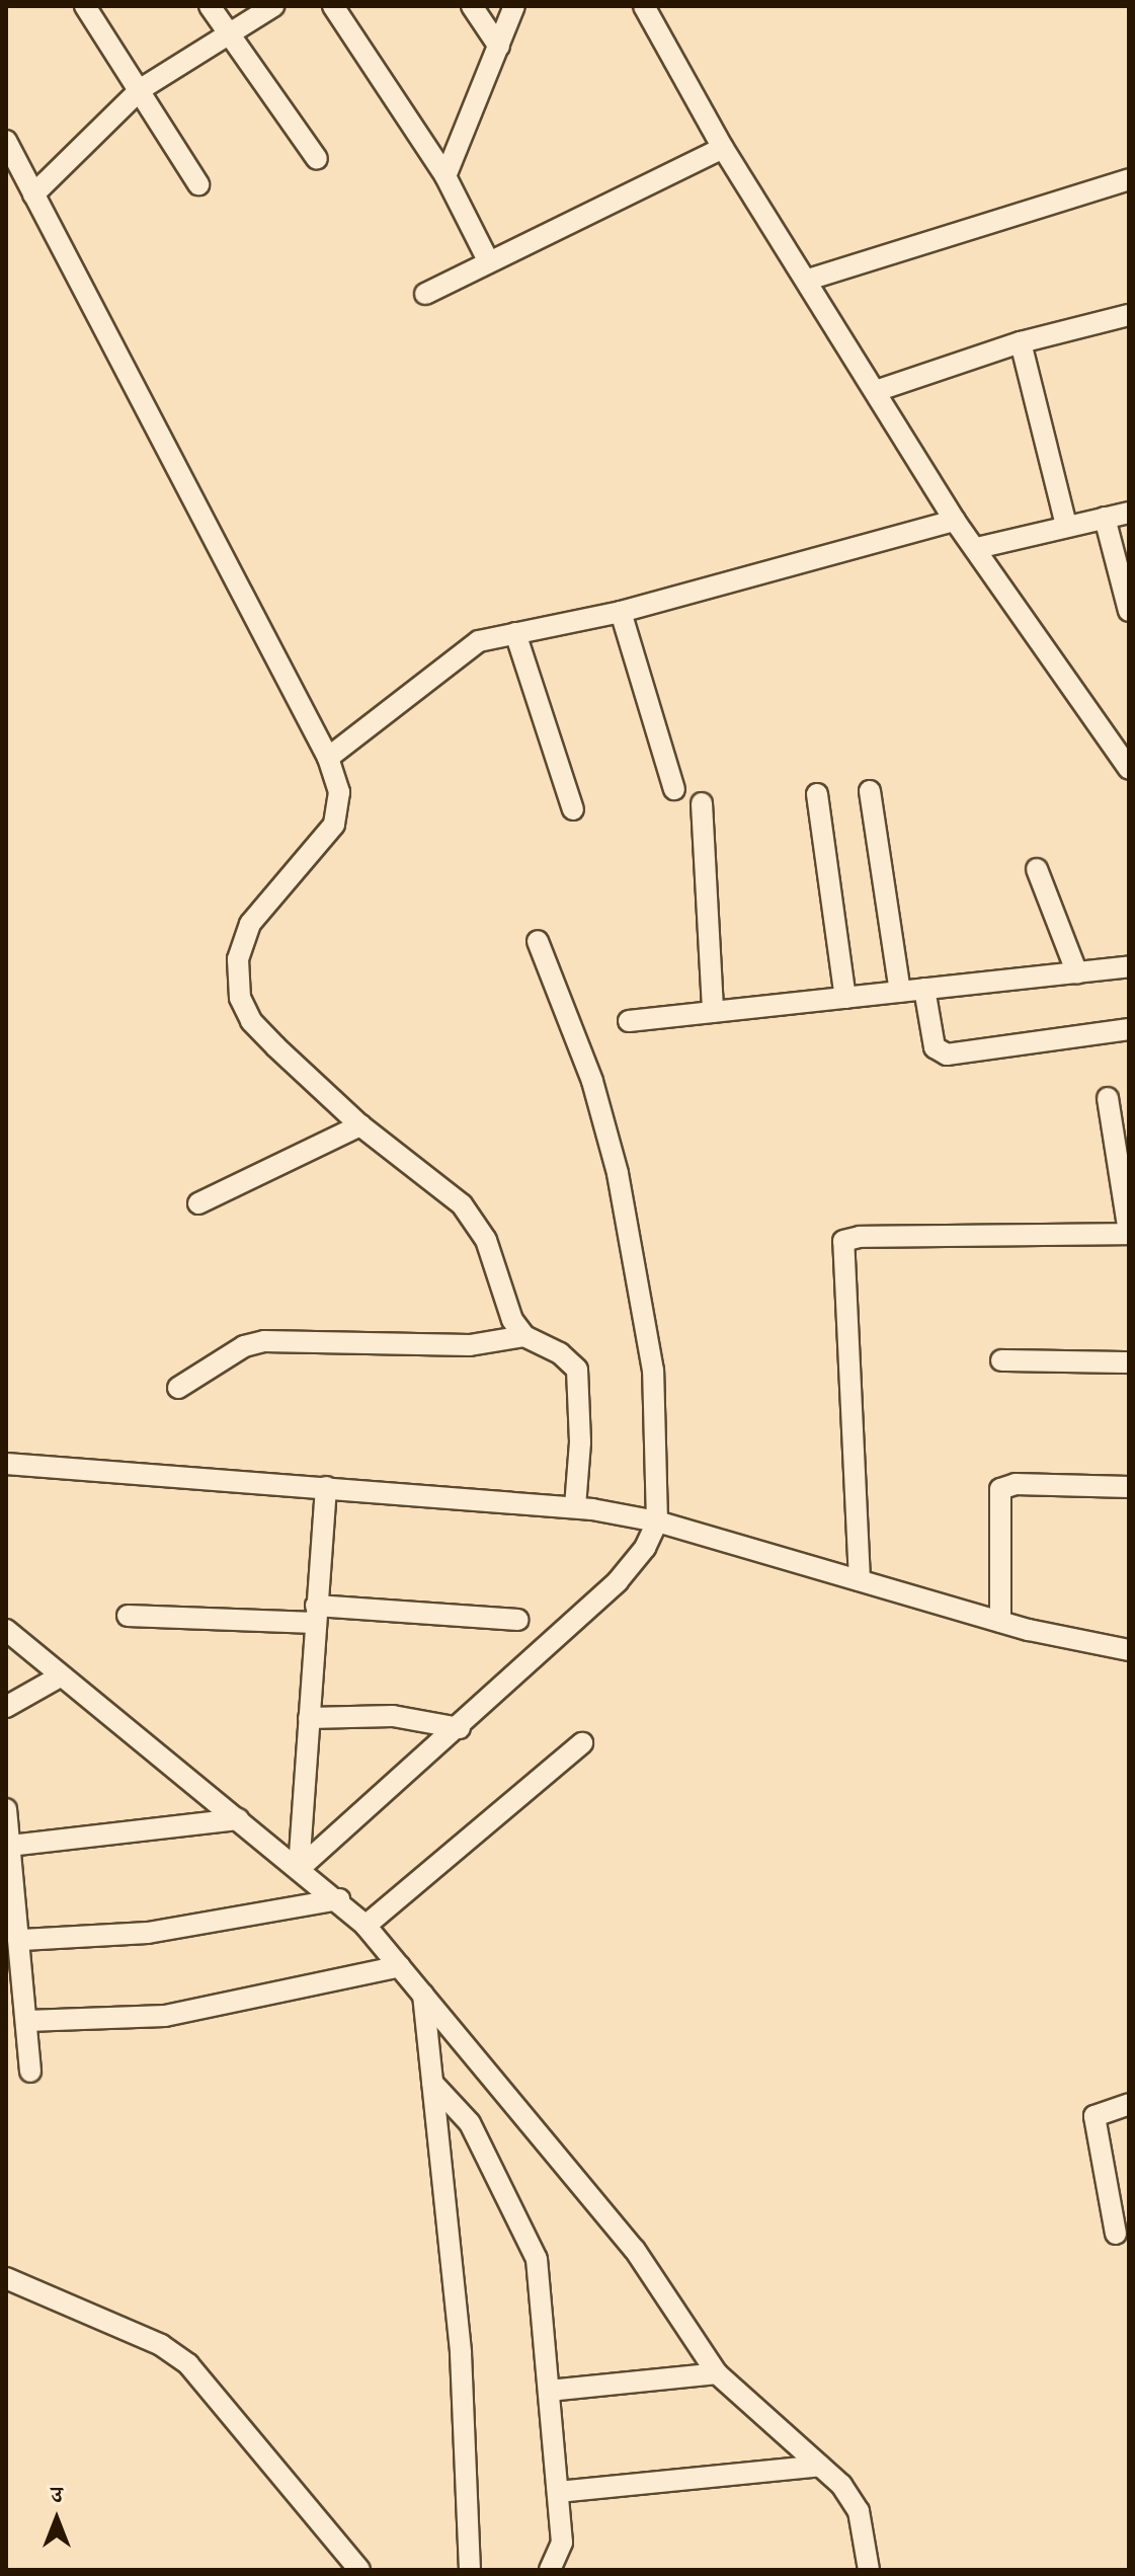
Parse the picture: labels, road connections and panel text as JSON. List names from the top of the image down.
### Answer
{
  "north": "top"
}
